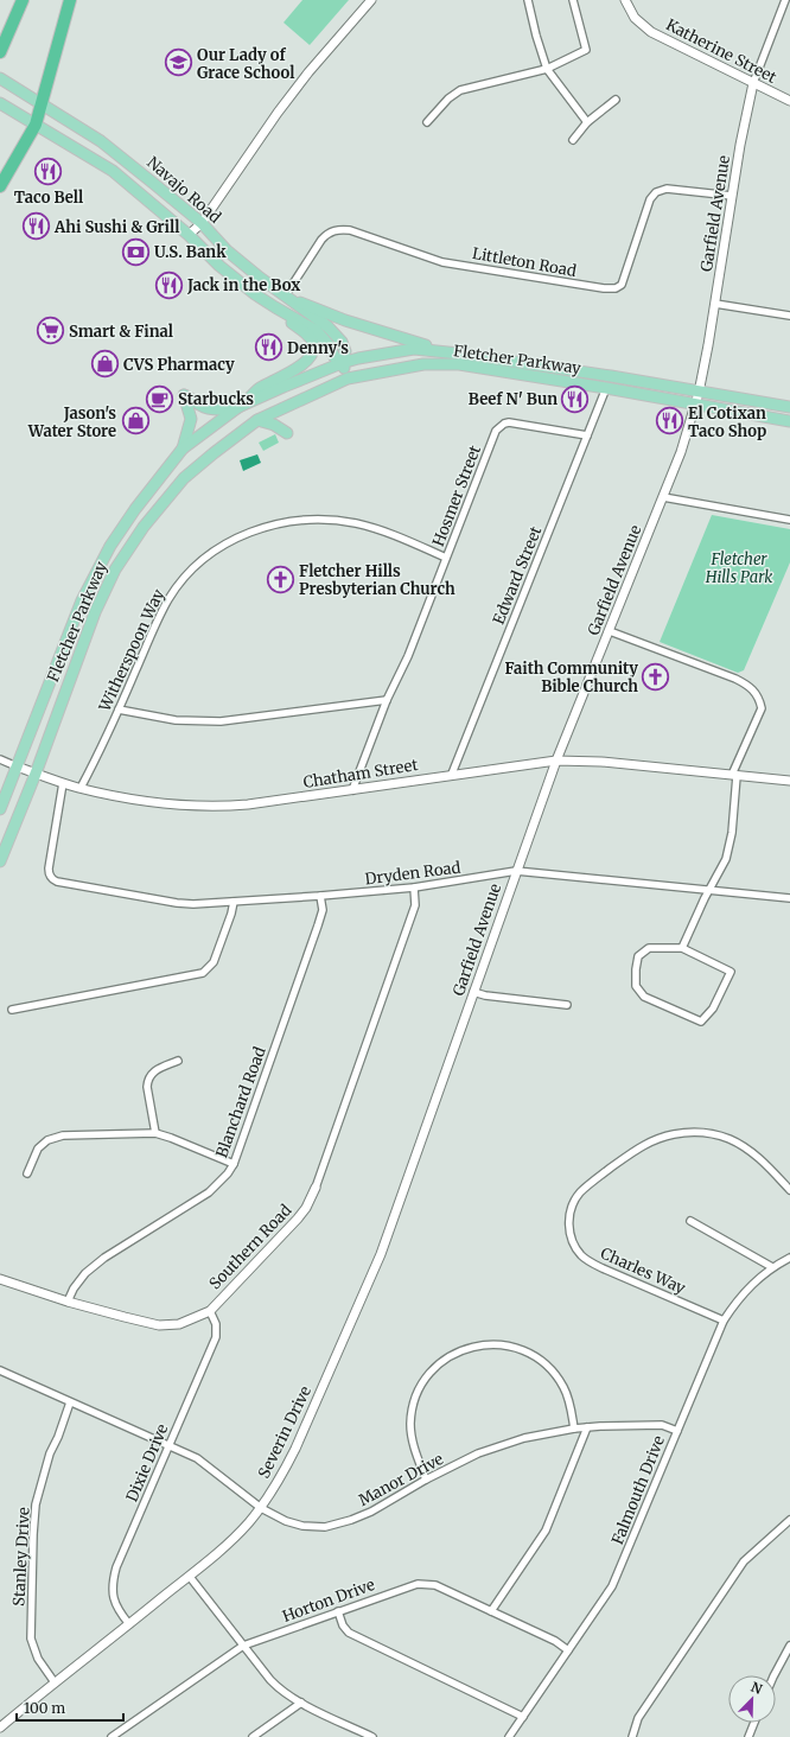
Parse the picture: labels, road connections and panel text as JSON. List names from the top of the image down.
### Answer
{
  "streets": {
    "main road": ["Navajo Road", "Fletcher Parkway"],
    "street": [
      "Katherine Street",
      "Garfield Avenue",
      "Littleton Road",
      "Hosmer Street",
      "Edward Street",
      "Witherspoon Way",
      "Chatham Street",
      "Dryden Road",
      "Blanchard Road",
      "Southern Road",
      "Charles Way",
      "Severin Drive",
      "Dixie Drive",
      "Manor Drive",
      "Falmouth Drive",
      "Stanley Drive",
      "Horton Drive"
    ]
  },
  "crossings": [
    ["Katherine Street", "Garfield Avenue"],
    ["Navajo Road", "Littleton Road"],
    ["Navajo Road", "Fletcher Parkway"],
    ["Garfield Avenue", "Littleton Road"],
    ["Garfield Avenue", "Fletcher Parkway"],
    ["Garfield Avenue", "Chatham Street"],
    ["Garfield Avenue", "Dryden Road"],
    ["Garfield Avenue", "Severin Drive"],
    ["Fletcher Parkway", "Edward Street"],
    ["Fletcher Parkway", "Chatham Street"],
    ["Hosmer Street", "Edward Street"],
    ["Hosmer Street", "Witherspoon Way"],
    ["Hosmer Street", "Chatham Street"],
    ["Edward Street", "Chatham Street"],
    ["Witherspoon Way", "Chatham Street"],
    ["Chatham Street", "Dryden Road"],
    ["Dryden Road", "Blanchard Road"],
    ["Dryden Road", "Southern Road"],
    ["Blanchard Road", "Southern Road"],
    ["Southern Road", "Dixie Drive"],
    ["Charles Way", "Falmouth Drive"],
    ["Severin Drive", "Dixie Drive"],
    ["Severin Drive", "Manor Drive"],
    ["Severin Drive", "Stanley Drive"],
    ["Dixie Drive", "Manor Drive"],
    ["Manor Drive", "Falmouth Drive"],
    ["Manor Drive", "Stanley Drive"],
    ["Falmouth Drive", "Horton Drive"]
  ],
  "parks": ["Fletcher Hills Park"],
  "places": {
    "school or university": ["Our Lady of Grace School"],
    "restaurant": [
      "Taco Bell",
      "Ahi Sushi & Grill",
      "Jack in the Box",
      "Denny's",
      "Beef N' Bun",
      "El Cotixan Taco Shop"
    ],
    "bank": ["U.S. Bank"],
    "supermarket": ["Smart & Final"],
    "shop": ["CVS Pharmacy", "Jason's Water Store"],
    "cafe": ["Starbucks"],
    "church": ["Fletcher Hills Presbyterian Church", "Faith Community Bible Church"]
  },
  "scale_bar": "100 m",
  "north": "top right"
}
